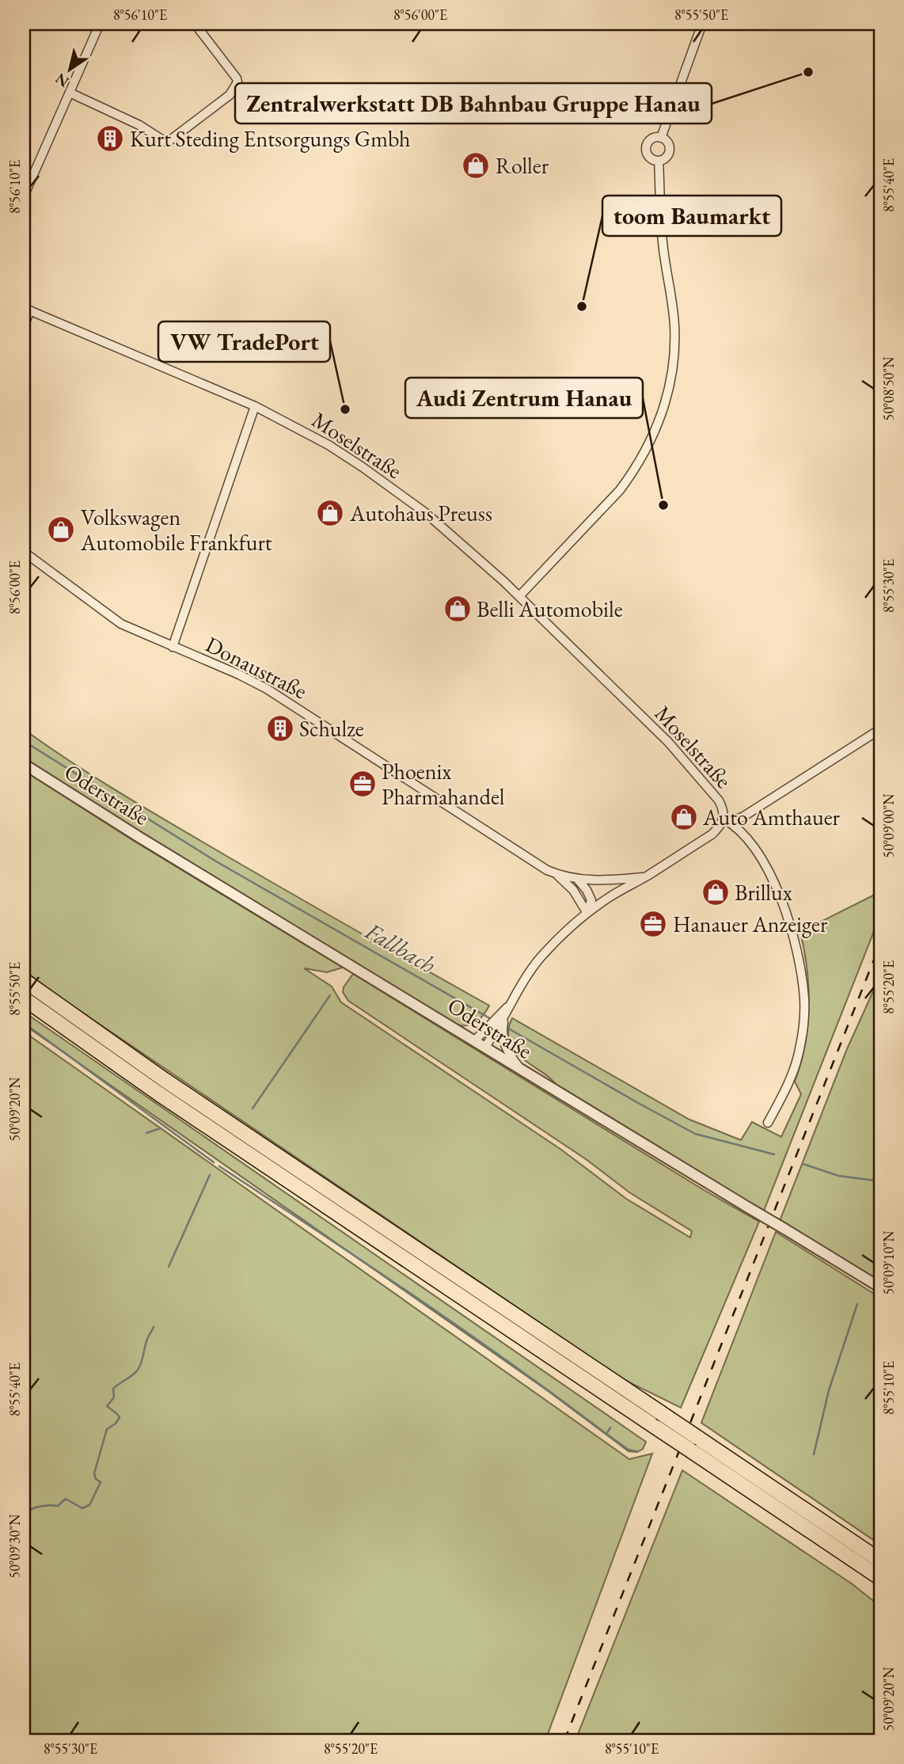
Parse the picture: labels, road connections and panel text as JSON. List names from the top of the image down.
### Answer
{
  "streets": {
    "street": ["Moselstraße", "Donaustraße", "Oderstraße"]
  },
  "crossings": [
    ["Moselstraße", "Donaustraße"]
  ],
  "water": ["Fallbach"],
  "places": {
    "other": [
      "Zentralwerkstatt DB Bahnbau Gruppe Hanau",
      "toom Baumarkt",
      "VW TradePort",
      "Audi Zentrum Hanau"
    ],
    "building": ["Kurt Steding Entsorgungs Gmbh", "Schulze"],
    "shop": [
      "Roller",
      "Autohaus Preuss",
      "Volkswagen Automobile Frankfurt",
      "Belli Automobile",
      "Auto Amthauer",
      "Brillux"
    ],
    "office": ["Phoenix Pharmahandel", "Hanauer Anzeiger"]
  },
  "north": "bottom left",
  "coordinates": [
    "8°56'10\"E",
    "8°56'00\"E",
    "8°55'50\"E",
    "8°55'40\"E",
    "50°08'50\"N",
    "8°55'30\"E",
    "50°09'00\"N",
    "8°55'20\"E",
    "50°09'20\"N",
    "50°09'10\"N",
    "8°55'10\"E",
    "50°09'30\"N"
  ]
}
